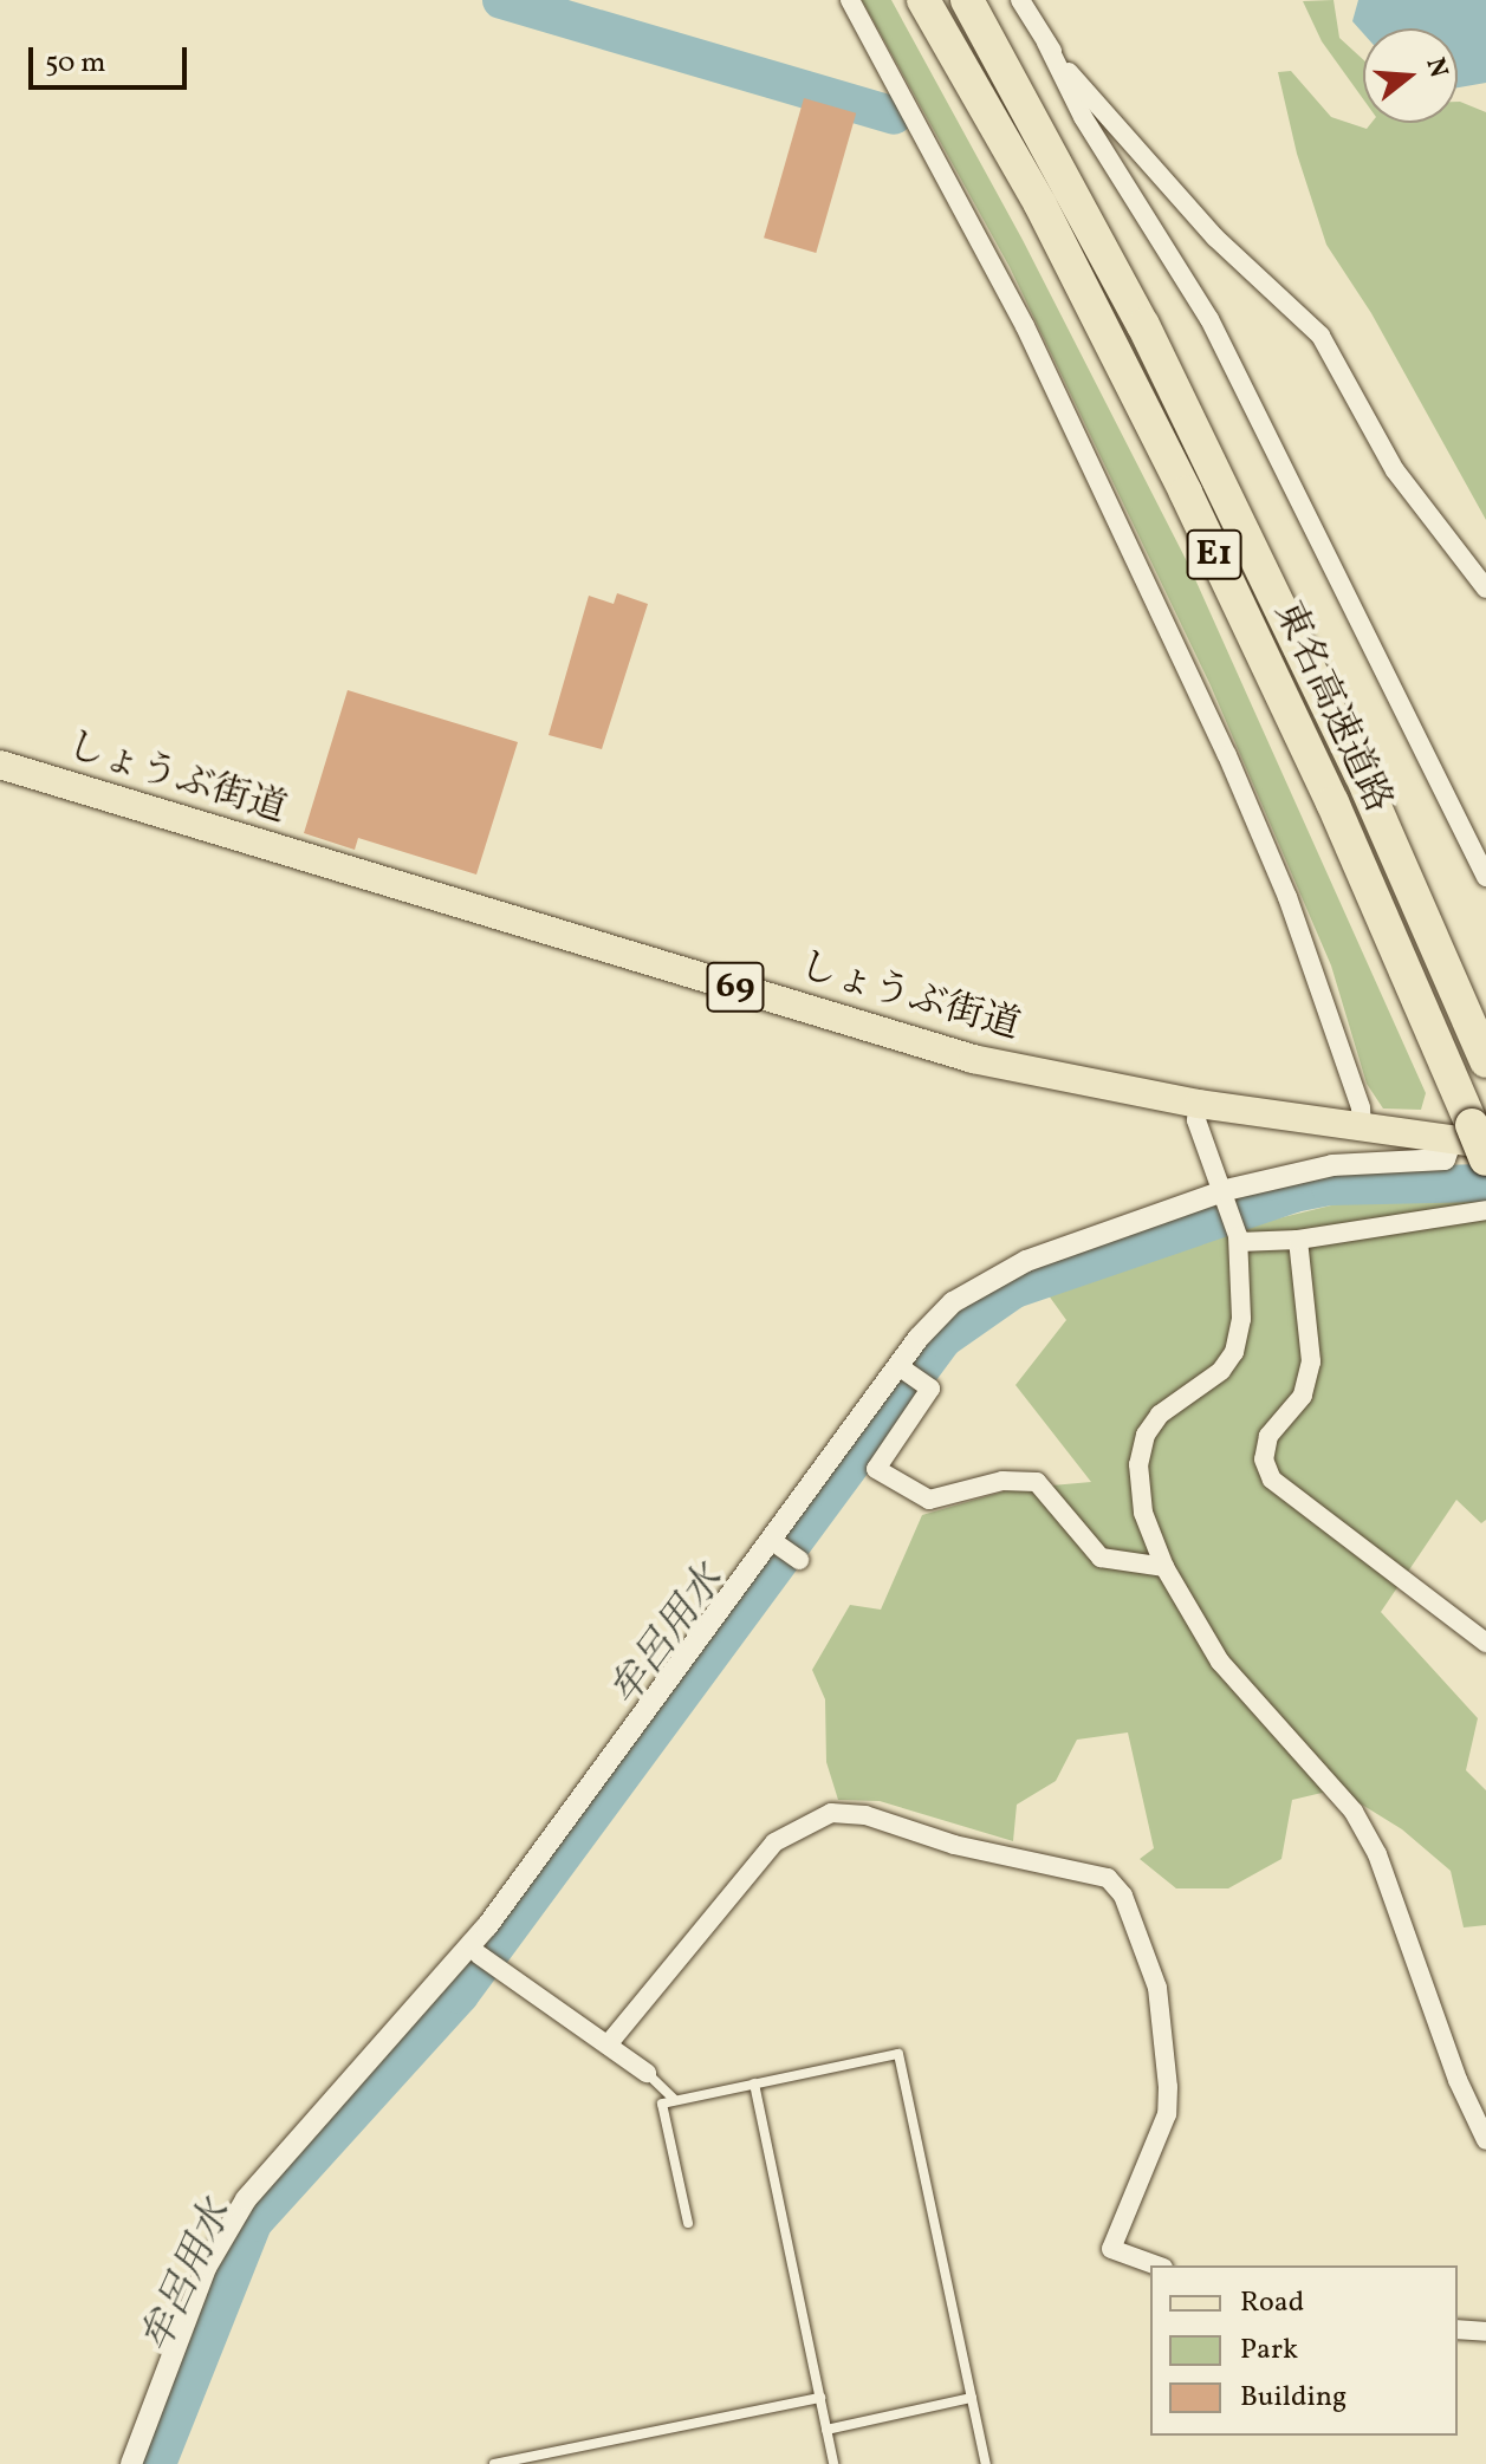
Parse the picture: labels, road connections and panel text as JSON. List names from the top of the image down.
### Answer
{
  "streets": {
    "highway": ["E1", "東名高速道路"],
    "main road": ["しょうぶ街道", "69"]
  },
  "crossings": [
    ["東名高速道路", "しょうぶ街道"]
  ],
  "water": ["牟呂用水"],
  "legend": ["Road", "Park", "Building"],
  "scale_bar": "50 m",
  "north": "right"
}
